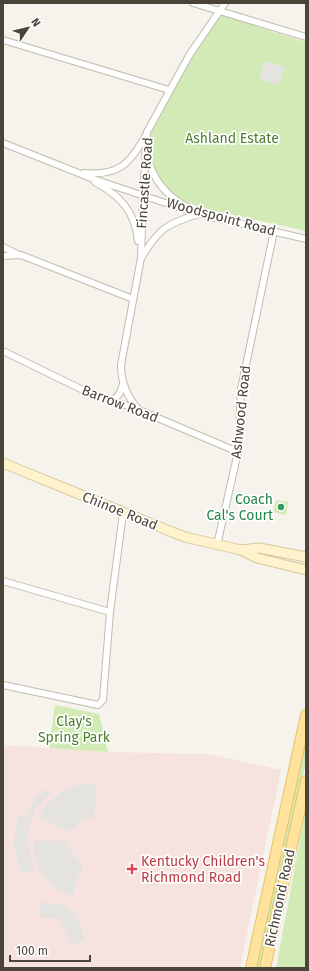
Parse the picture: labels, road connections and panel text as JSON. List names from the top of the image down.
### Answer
{
  "streets": {
    "main road": ["Richmond Road"],
    "street": [
      "Fincastle Road",
      "Woodspoint Road",
      "Barrow Road",
      "Ashwood Road",
      "Chinoe Road"
    ]
  },
  "crossings": [
    ["Fincastle Road", "Woodspoint Road"],
    ["Fincastle Road", "Barrow Road"],
    ["Woodspoint Road", "Ashwood Road"],
    ["Barrow Road", "Ashwood Road"],
    ["Ashwood Road", "Chinoe Road"]
  ],
  "parks": ["Ashland Estate", "Clay's Spring Park"],
  "places": {
    "other": ["Coach Cal's Court"],
    "health": ["Kentucky Children's Richmond Road"]
  },
  "scale_bar": "100 m",
  "north": "top right"
}
